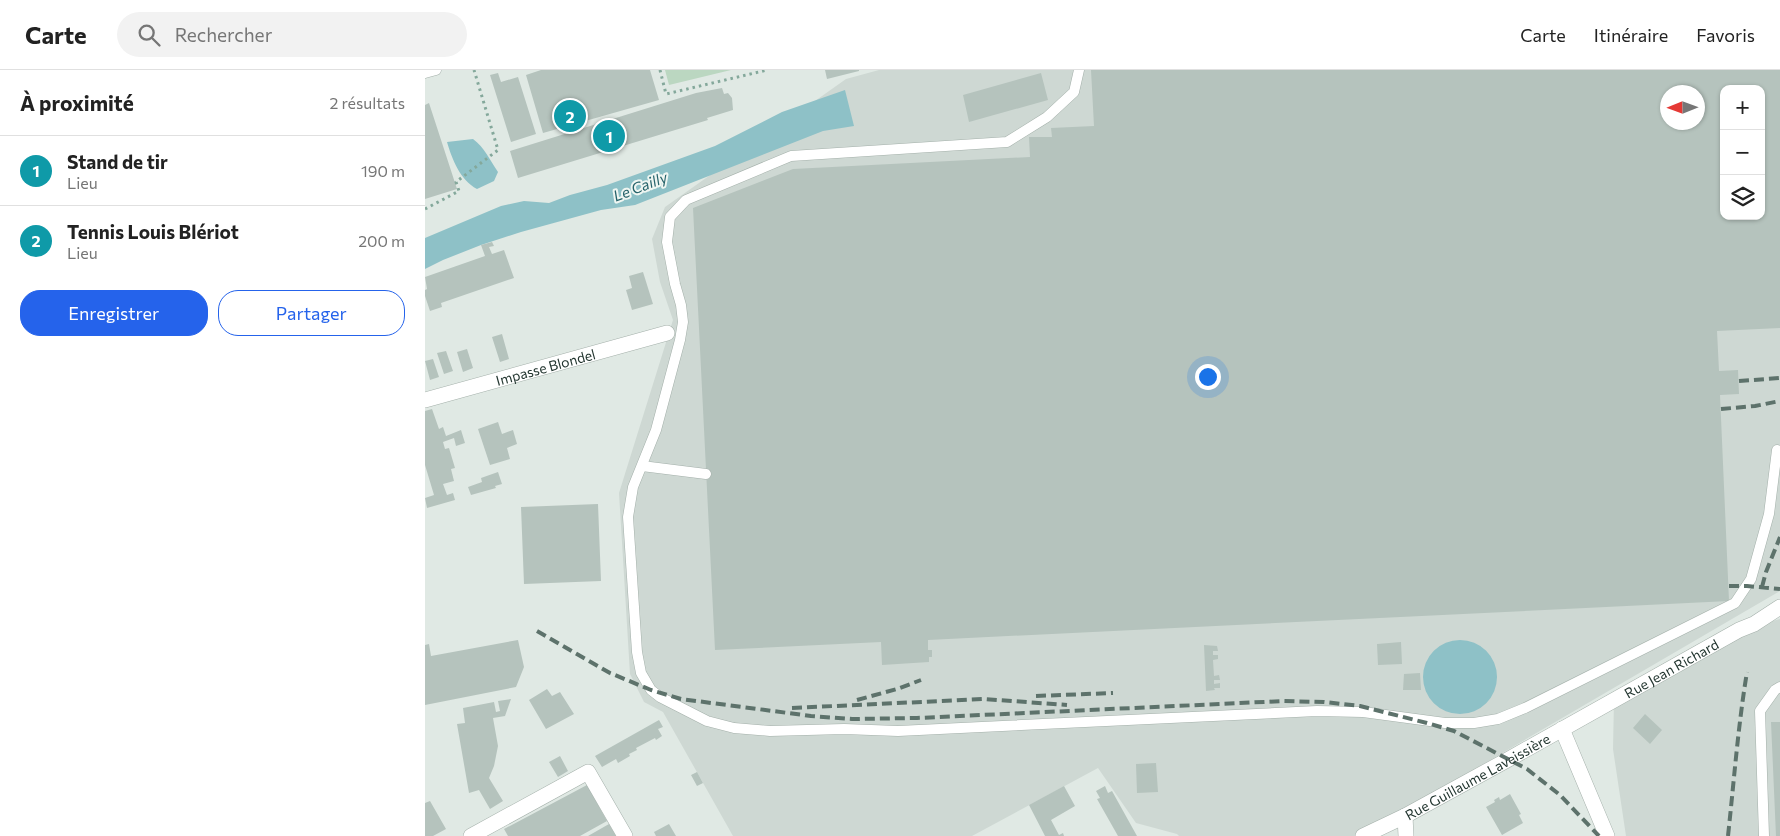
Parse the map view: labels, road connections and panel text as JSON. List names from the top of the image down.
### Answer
{
  "streets": {
    "street": ["Impasse Blondel", "Rue Jean Richard", "Rue Guillaume Laveissière"]
  },
  "crossings": [
    ["Rue Jean Richard", "Rue Guillaume Laveissière"]
  ],
  "water": ["Le Cailly"],
  "north": "left",
  "page": {
    "header": "Carte",
    "search": "Rechercher",
    "nav": ["Carte", "Itinéraire", "Favoris"],
    "heading": ["À proximité", "2 résultats"],
    "map_buttons": ["+", "−"],
    "pins": ["2", "1"],
    "list": [
      {
        "mark": "1",
        "name": "Stand de tir",
        "note": "Lieu",
        "value": "190 m"
      },
      {
        "mark": "2",
        "name": "Tennis Louis Blériot",
        "note": "Lieu",
        "value": "200 m"
      }
    ],
    "buttons": ["Enregistrer", "Partager"]
  }
}
